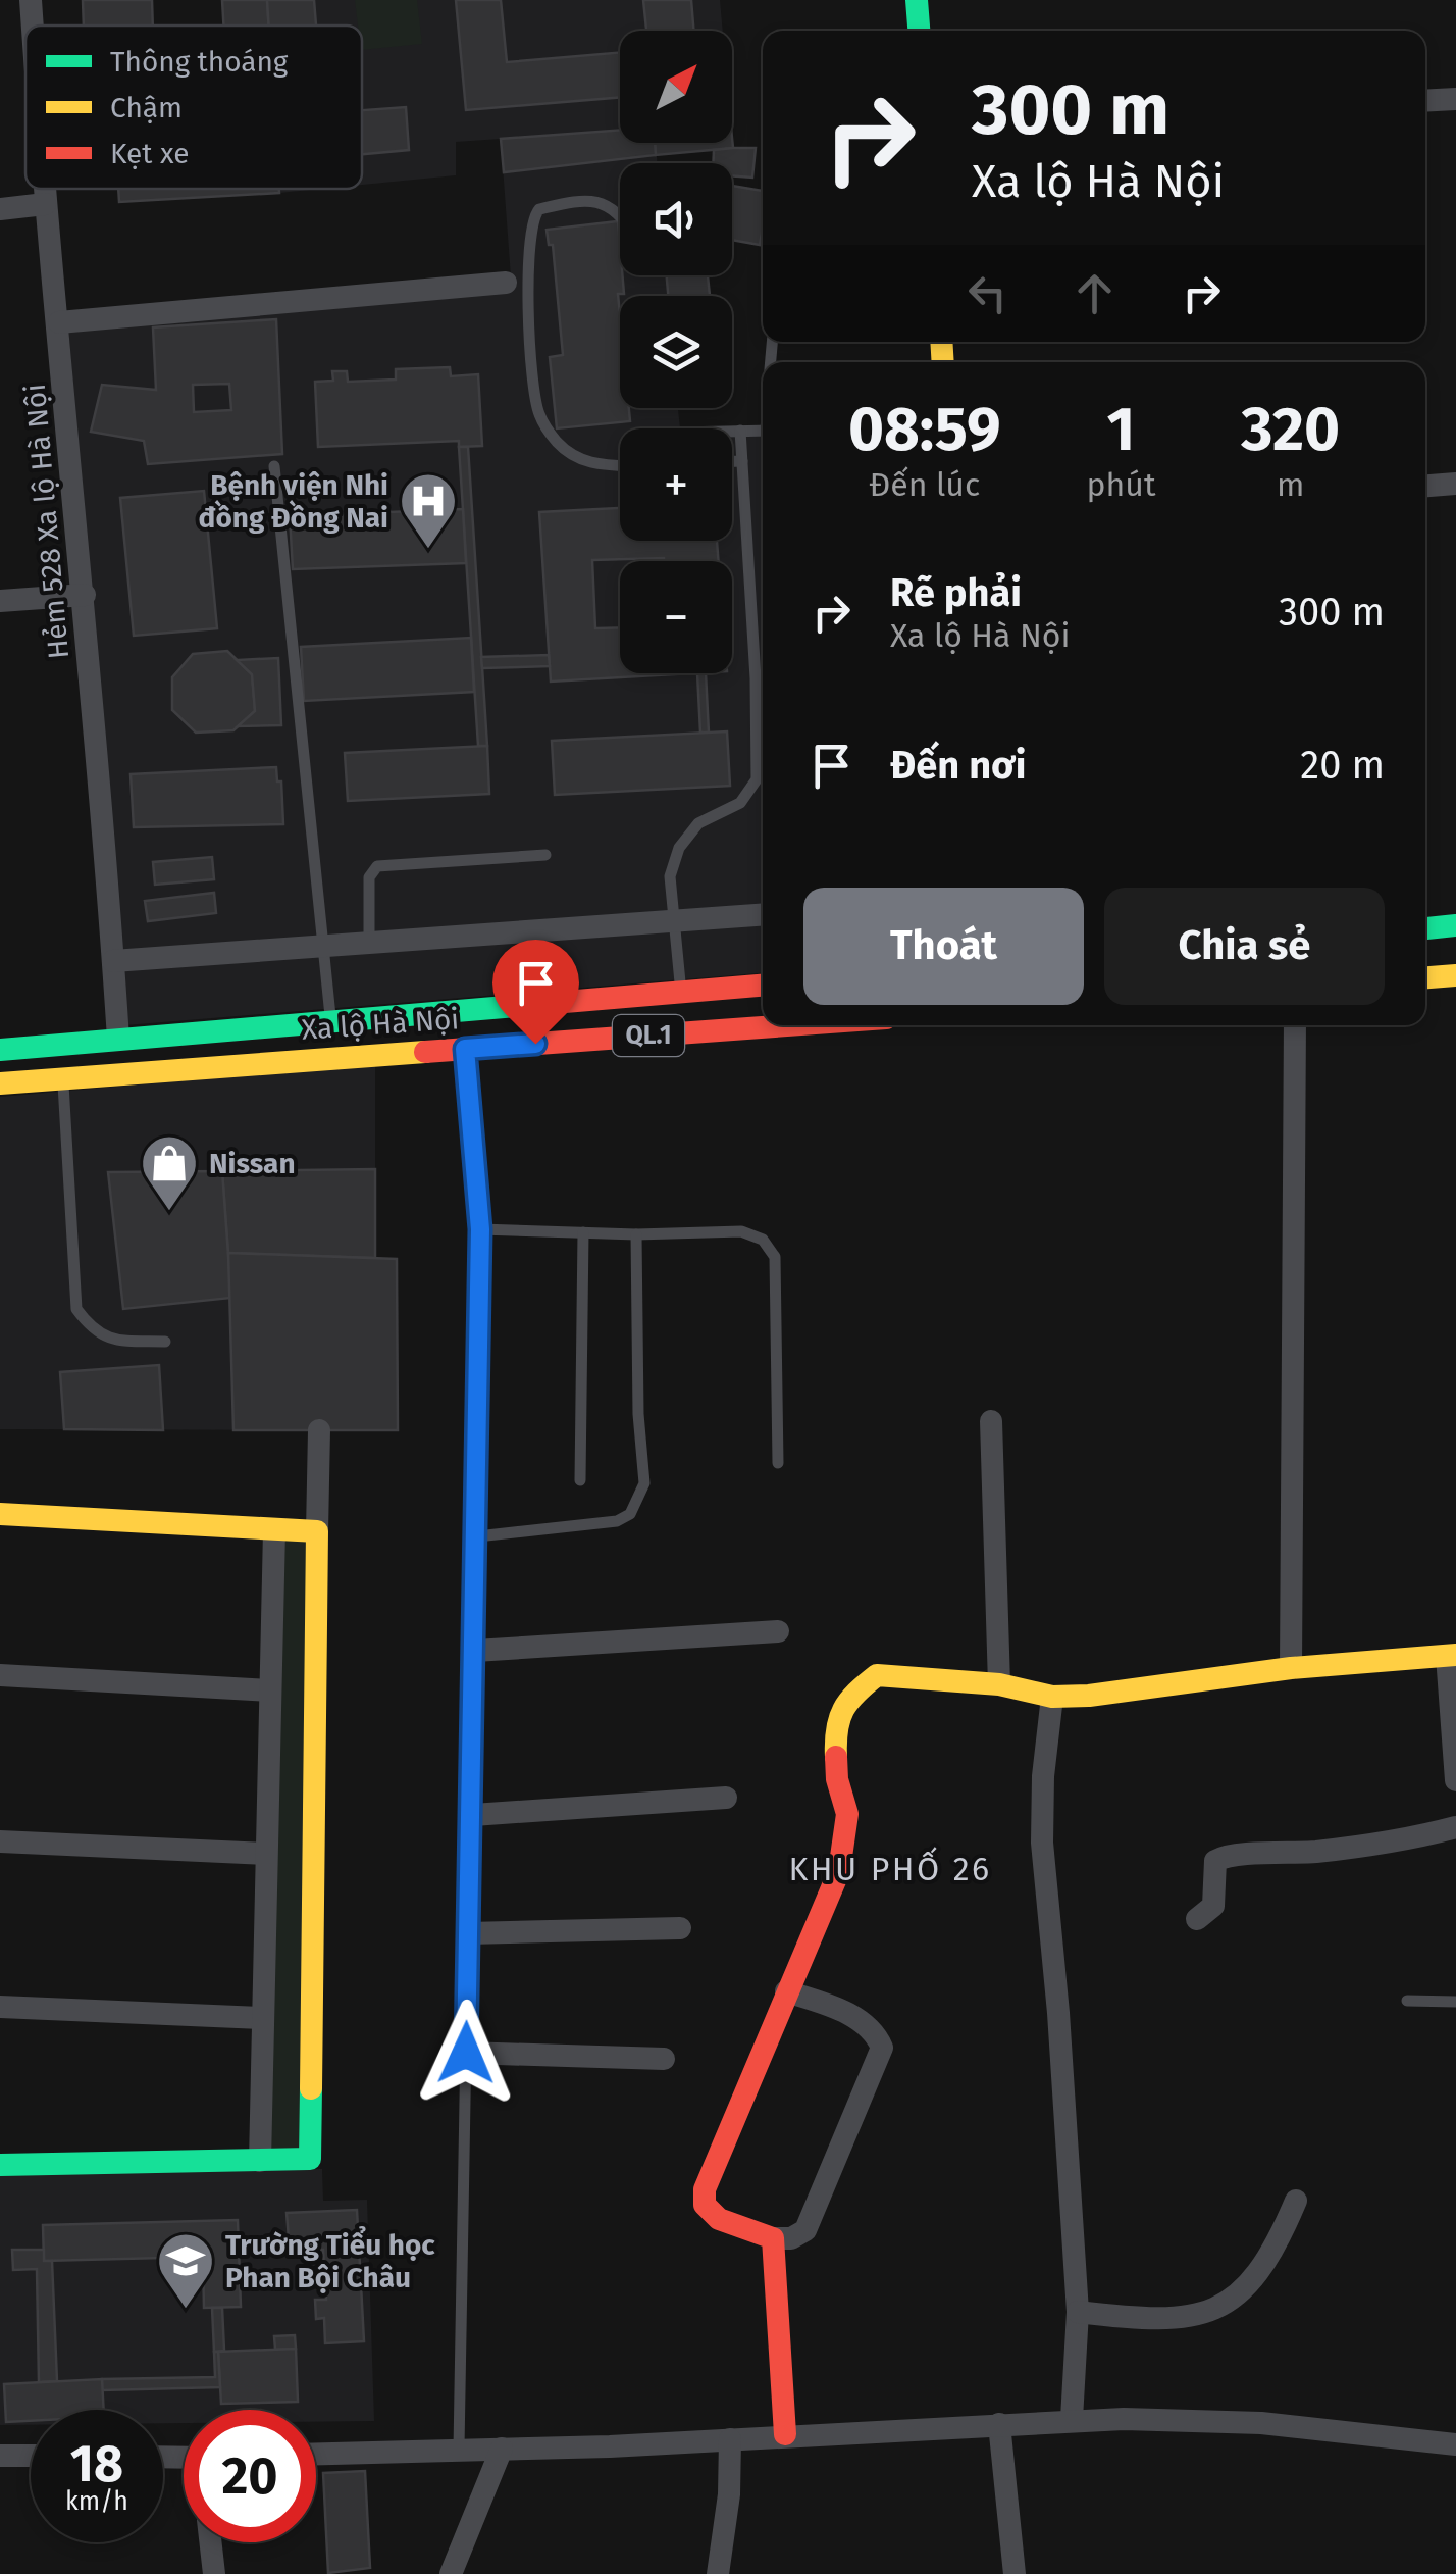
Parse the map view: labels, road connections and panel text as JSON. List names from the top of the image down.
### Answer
{
  "streets": {
    "main road": ["Xa lộ Hà Nội", "QL.1"],
    "street": ["Hẻm 528 Xa lộ Hà Nội"]
  },
  "crossings": [
    ["Hẻm 528 Xa lộ Hà Nội", "Xa lộ Hà Nội"]
  ],
  "districts": ["KHU PHỐ 26"],
  "places": {
    "hospital": ["Bệnh viện Nhi đồng Đồng Nai"],
    "shop": ["Nissan"],
    "school or university": ["Trường Tiểu học Phan Bội Châu"]
  },
  "legend": ["Thông thoáng", "Chậm", "Kẹt xe"],
  "north": "top right",
  "page": {
    "map_buttons": ["+", "−"],
    "turn": ["300 m", "Xa lộ Hà Nội"],
    "eta": [
      "08:59",
      "Đến lúc",
      "1",
      "phút",
      "320",
      "m"
    ],
    "list": [
      {
        "name": "Rẽ phải",
        "note": "Xa lộ Hà Nội",
        "value": "300 m"
      },
      {
        "name": "Đến nơi",
        "value": "20 m"
      }
    ],
    "buttons": ["Thoát", "Chia sẻ"],
    "speed": "18 km/h",
    "limit": "20"
  }
}
